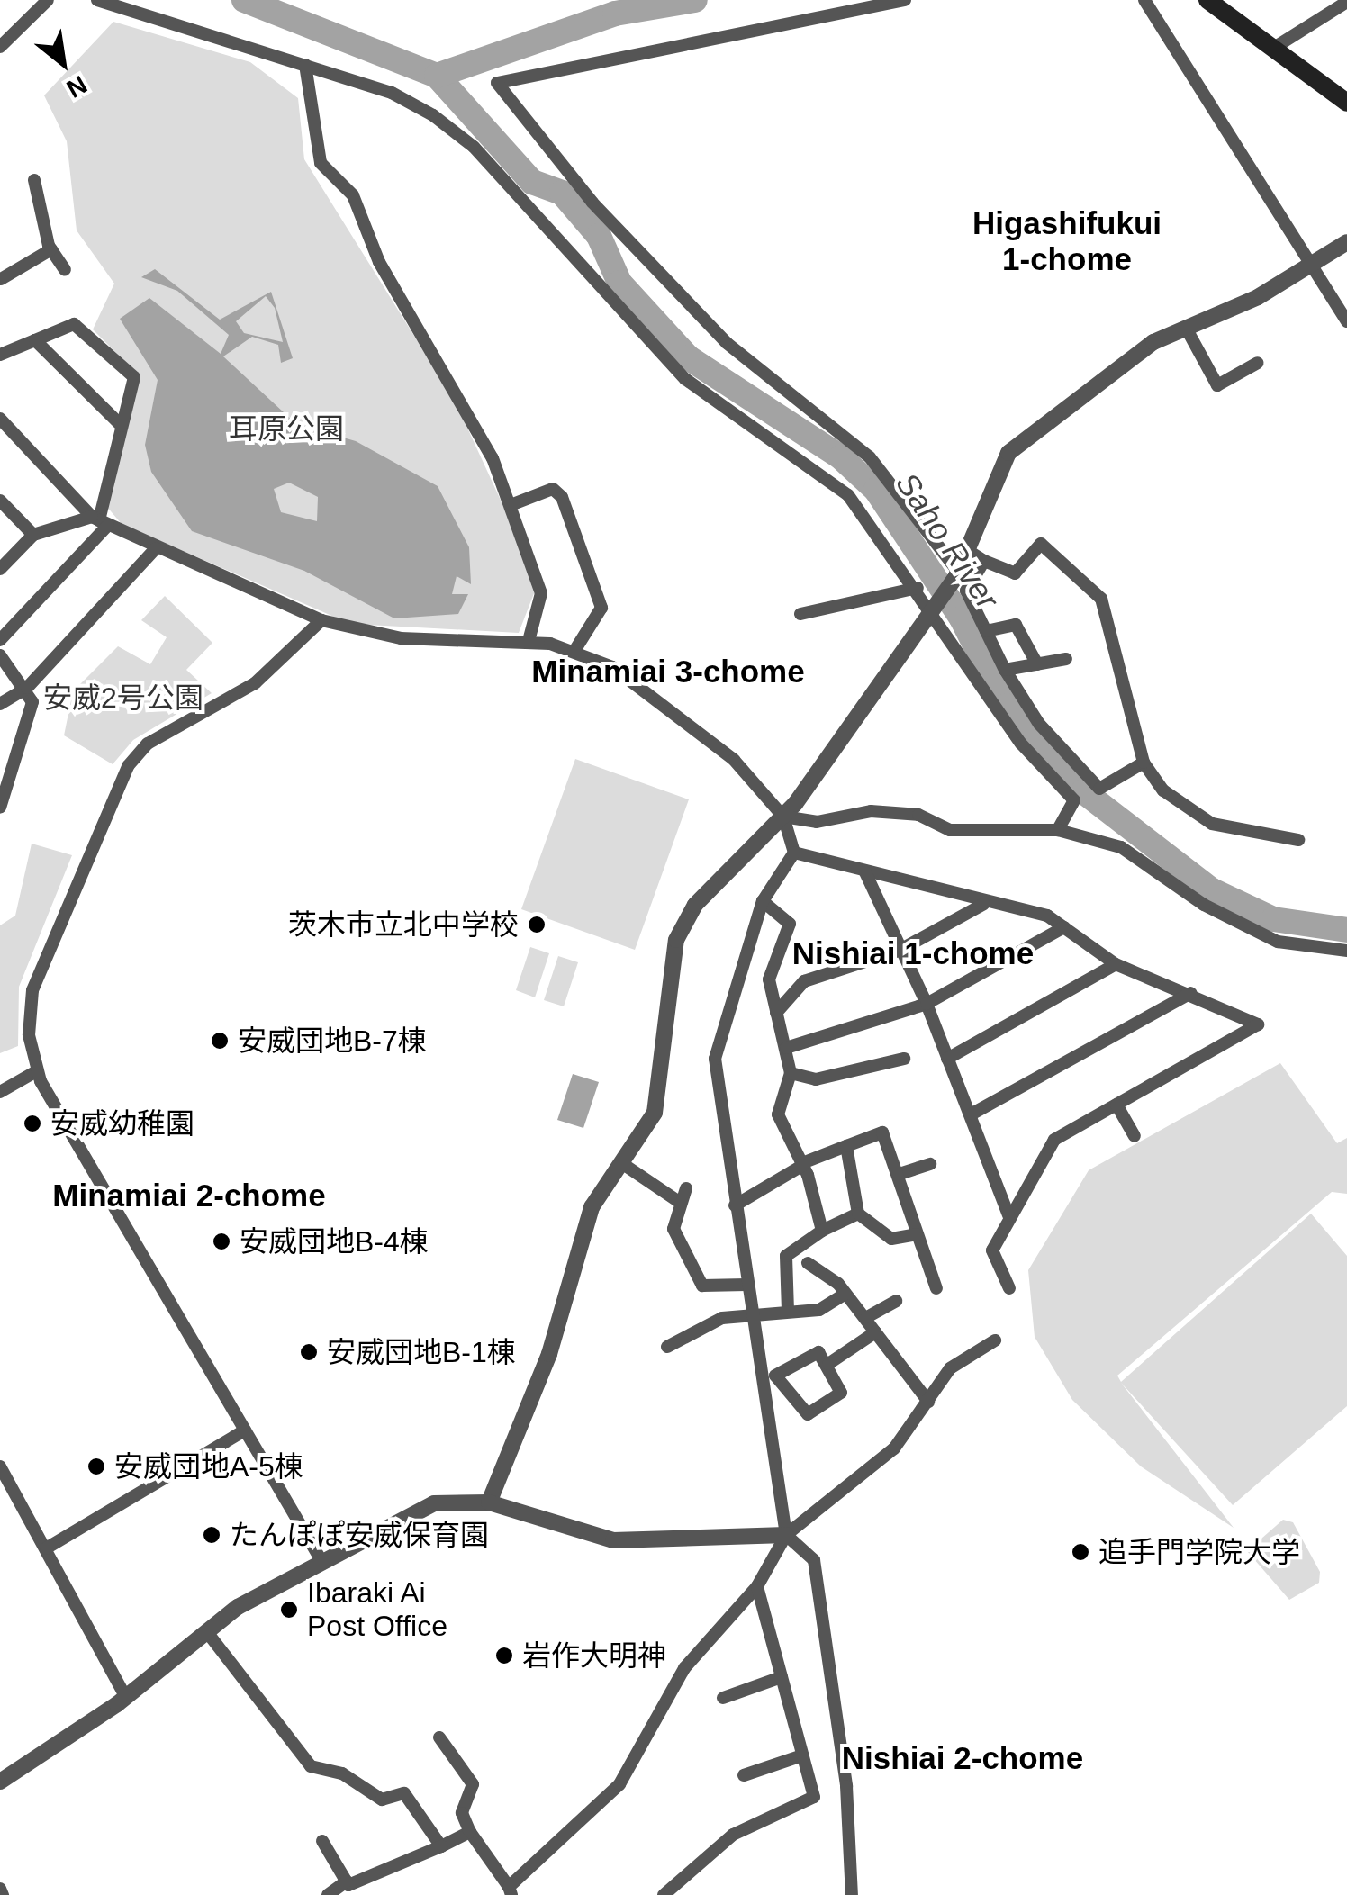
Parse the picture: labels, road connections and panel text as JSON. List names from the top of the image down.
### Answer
{
  "districts": [
    "Higashifukui 1-chome",
    "Minamiai 3-chome",
    "Nishiai 1-chome",
    "Minamiai 2-chome",
    "Nishiai 2-chome"
  ],
  "water": ["Saho River"],
  "parks": ["耳原公園", "安威2号公園"],
  "places": [
    "茨木市立北中学校",
    "安威団地B-7棟",
    "安威幼稚園",
    "安威団地B-4棟",
    "安威団地B-1棟",
    "安威団地A-5棟",
    "たんぽぽ安威保育園",
    "追手門学院大学",
    "Ibaraki Ai Post Office",
    "岩作大明神"
  ],
  "north": "bottom right"
}
